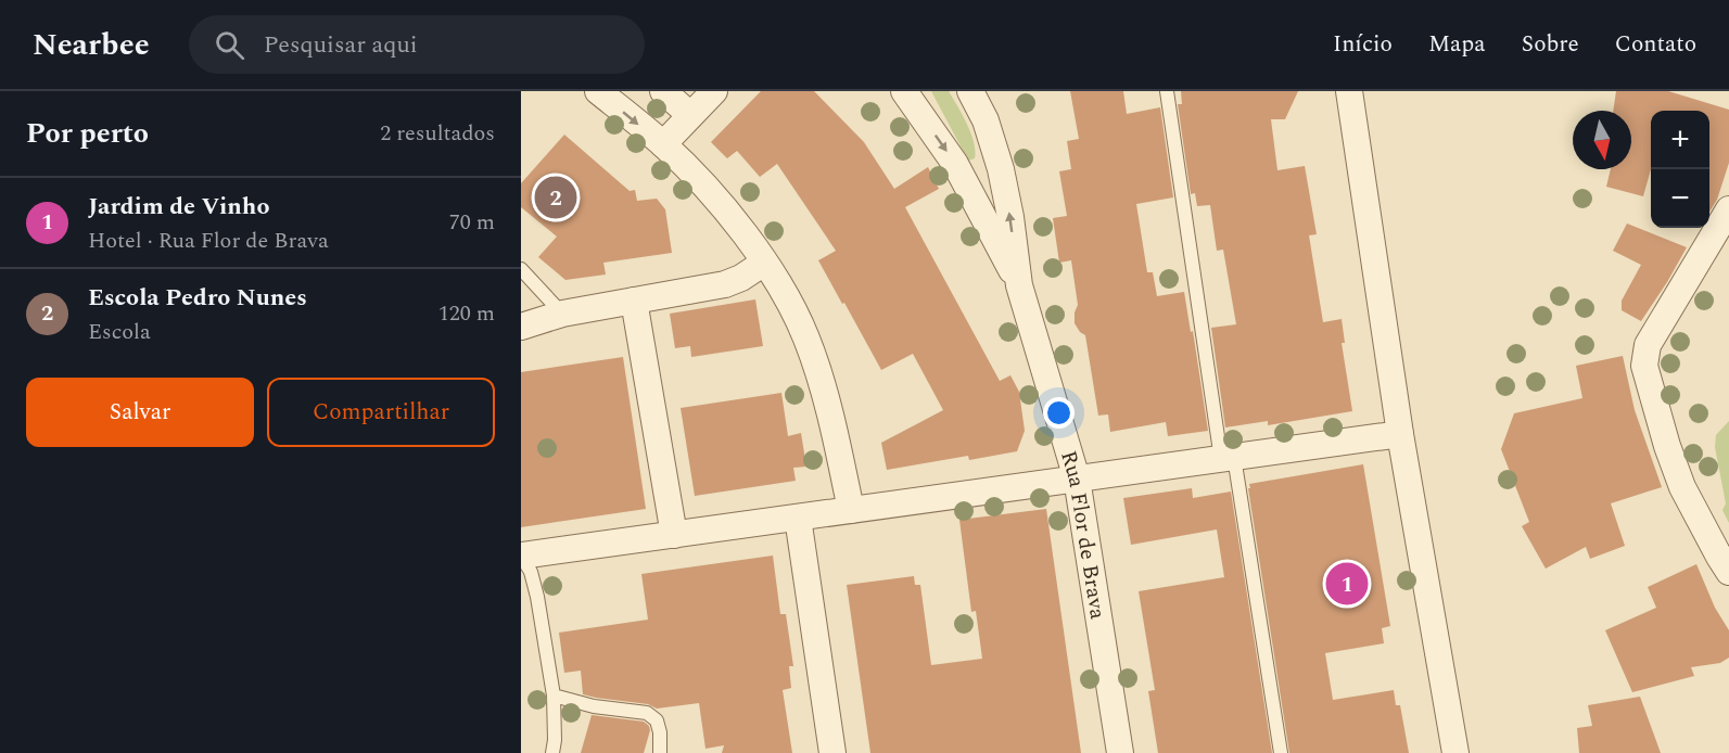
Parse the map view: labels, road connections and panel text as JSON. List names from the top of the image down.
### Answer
{
  "streets": {
    "street": ["Rua Flor de Brava"]
  },
  "north": "bottom",
  "page": {
    "header": "Nearbee",
    "search": "Pesquisar aqui",
    "nav": [
      "Início",
      "Mapa",
      "Sobre",
      "Contato"
    ],
    "heading": ["Por perto", "2 resultados"],
    "map_buttons": ["+", "−"],
    "pins": ["2", "1"],
    "list": [
      {
        "mark": "1",
        "name": "Jardim de Vinho",
        "note": "Hotel · Rua Flor de Brava",
        "value": "70 m"
      },
      {
        "mark": "2",
        "name": "Escola Pedro Nunes",
        "note": "Escola",
        "value": "120 m"
      }
    ],
    "buttons": ["Salvar", "Compartilhar"]
  }
}
